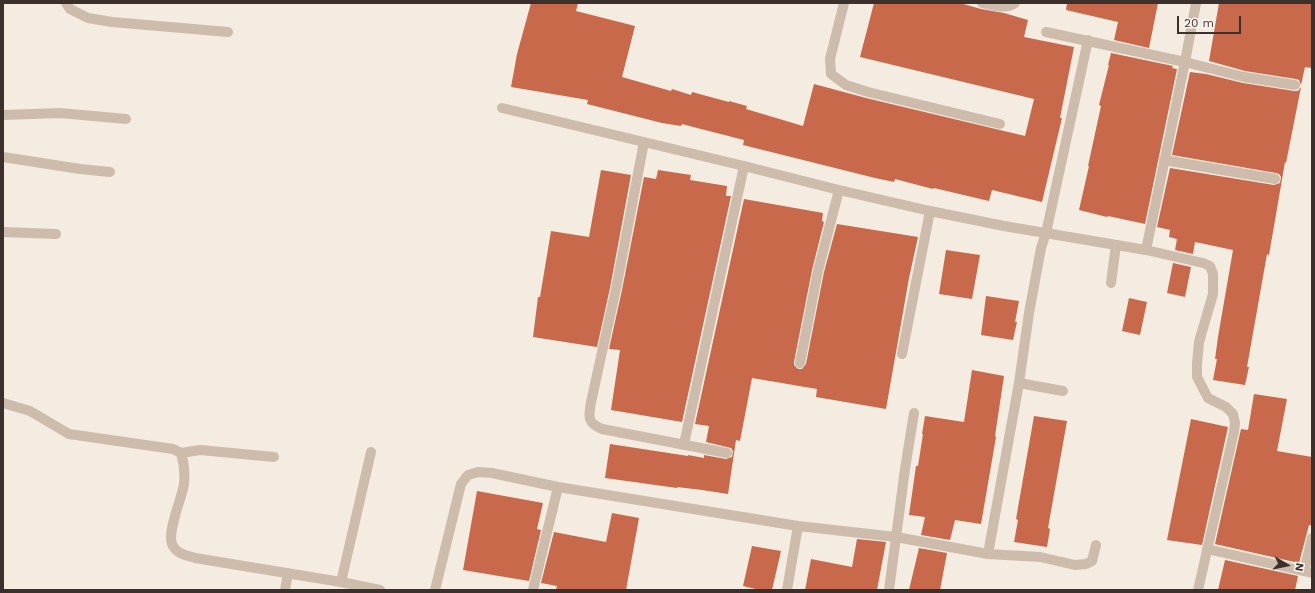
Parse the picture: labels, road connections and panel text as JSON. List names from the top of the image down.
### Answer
{
  "scale_bar": "20 m",
  "north": "right"
}
